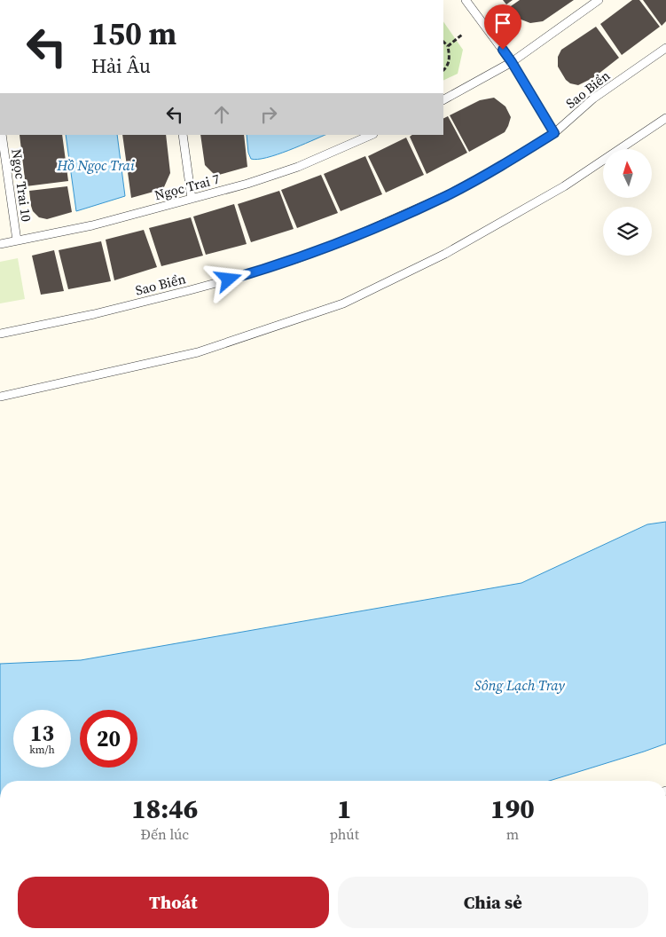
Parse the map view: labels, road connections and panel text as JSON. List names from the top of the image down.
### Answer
{
  "streets": {
    "lane": ["Sao Biển", "Ngọc Trai 10", "Ngọc Trai 7"]
  },
  "crossings": [
    ["Ngọc Trai 10", "Ngọc Trai 7"]
  ],
  "water": ["Hồ Ngọc Trai", "Sông Lạch Tray"],
  "north": "top",
  "page": {
    "turn": ["150 m", "Hải Âu"],
    "speed": "13 km/h",
    "limit": "20",
    "eta": [
      "18:46",
      "Đến lúc",
      "1",
      "phút",
      "190",
      "m"
    ],
    "buttons": ["Thoát", "Chia sẻ"]
  }
}
